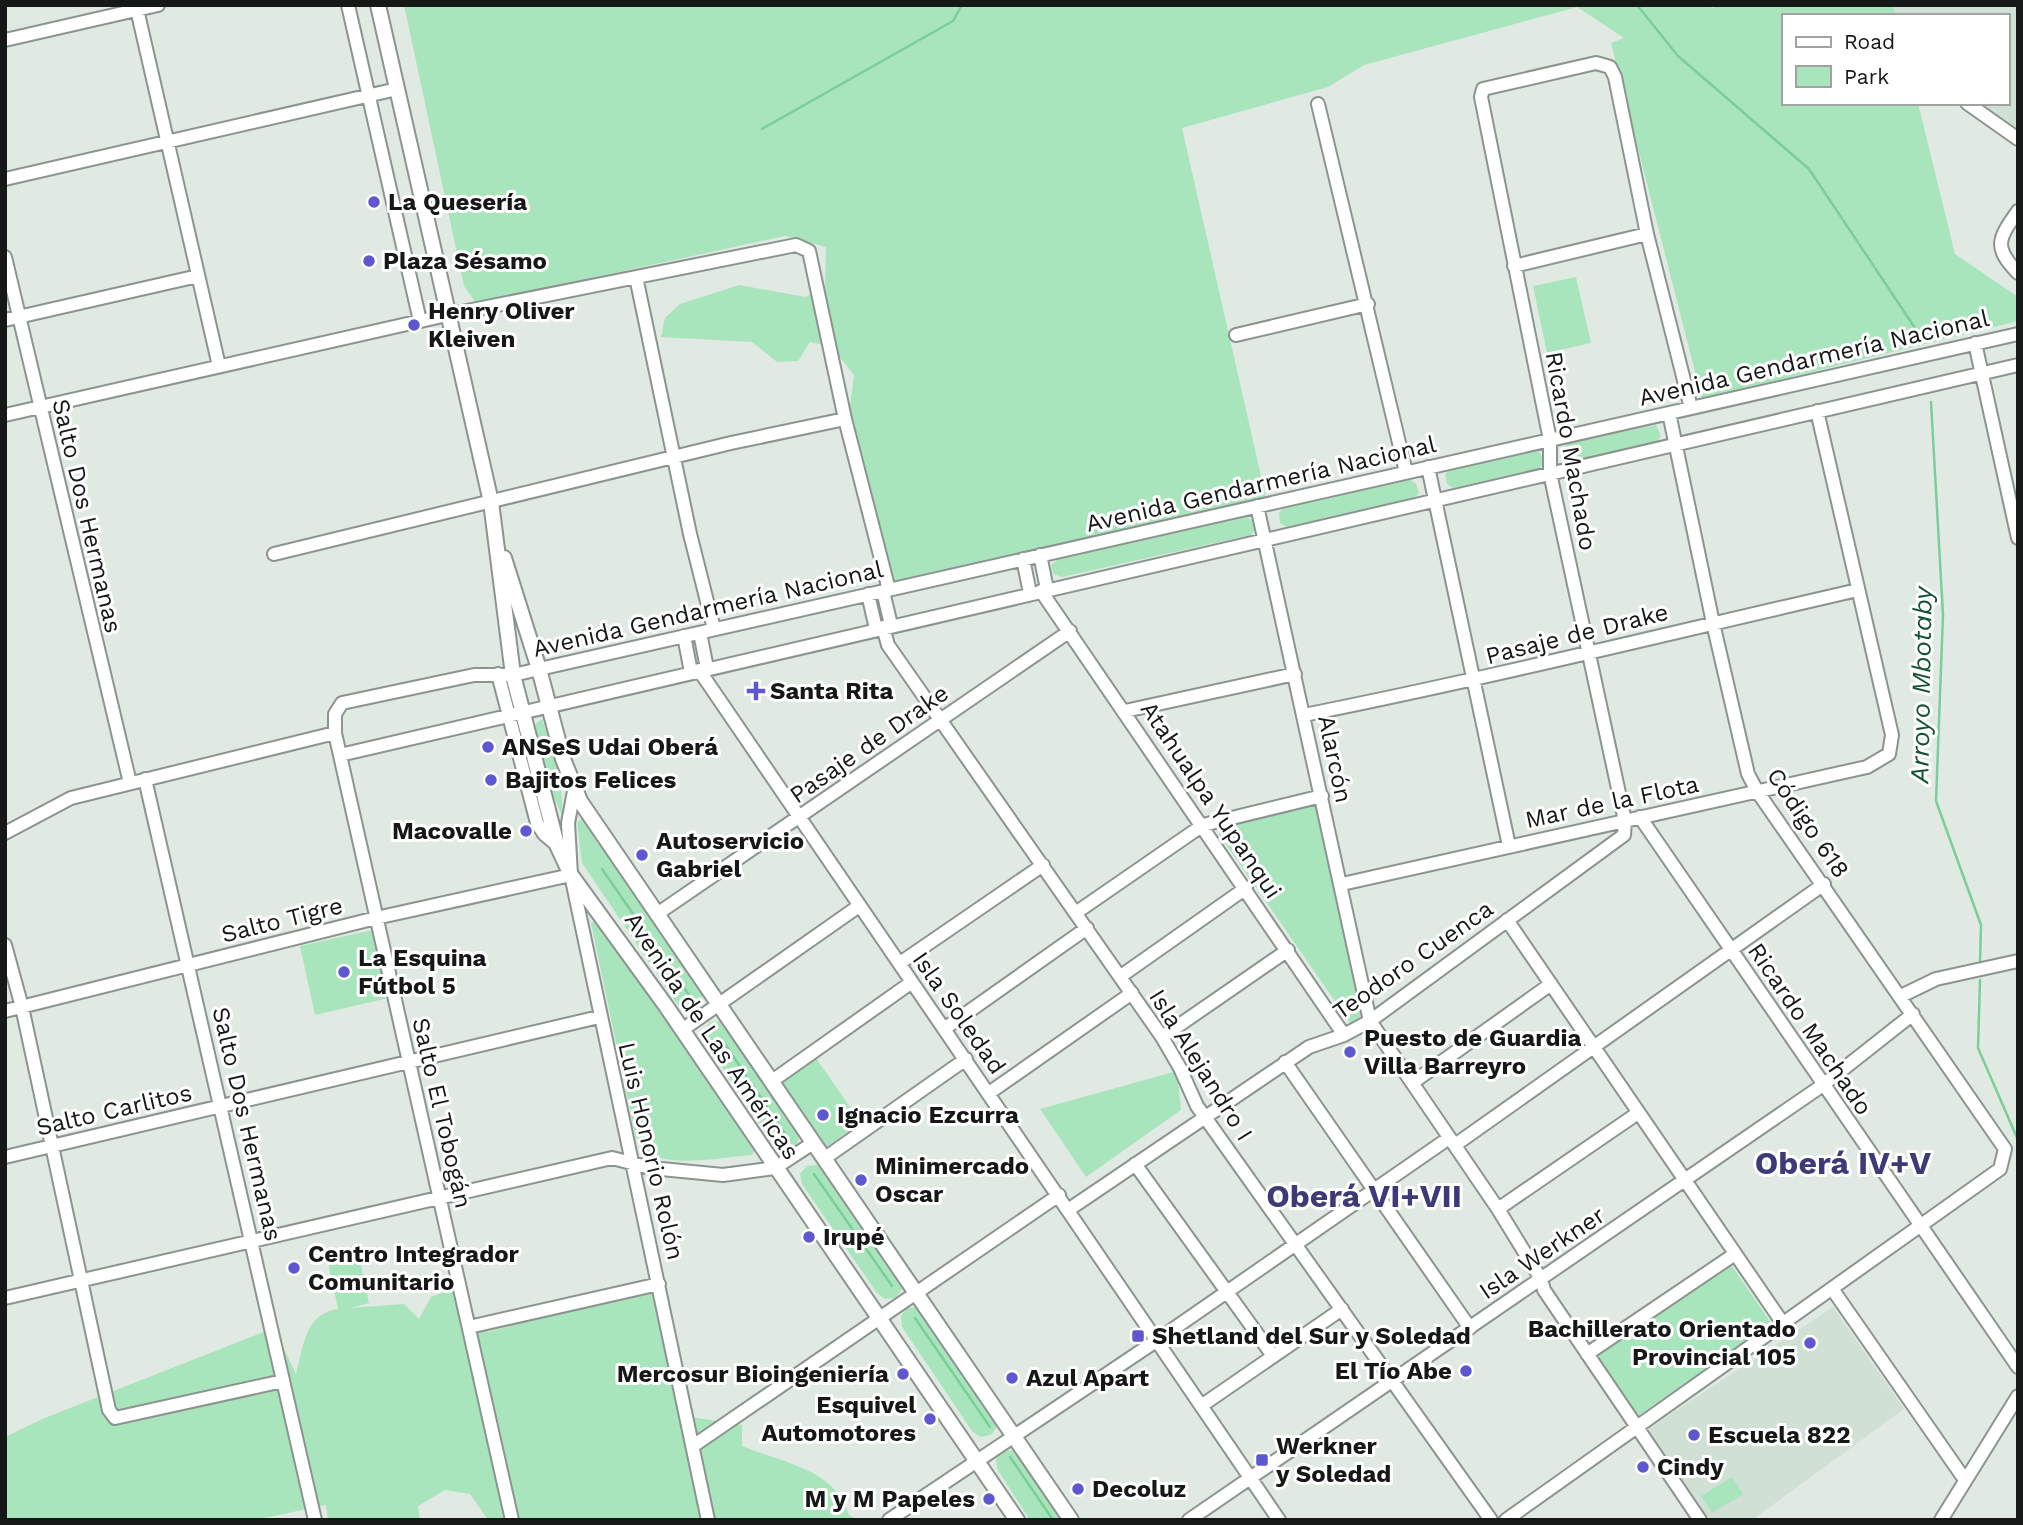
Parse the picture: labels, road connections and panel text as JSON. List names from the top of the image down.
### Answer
{
  "streets": {
    "main road": ["Avenida de Las Américas"],
    "street": [
      "Avenida Gendarmería Nacional",
      "Ricardo Machado",
      "Salto Dos Hermanas",
      "Pasaje de Drake",
      "Alarcón",
      "Atahualpa Yupanqui",
      "Mar de la Flota",
      "Código 618",
      "Salto Tigre",
      "Teodoro Cuenca",
      "Isla Soledad",
      "Isla Alejandro I",
      "Salto Carlitos",
      "Salto El Tobogán",
      "Luis Honorio Rolón",
      "Isla Werkner"
    ]
  },
  "crossings": [
    ["Avenida Gendarmería Nacional", "Ricardo Machado"],
    ["Avenida Gendarmería Nacional", "Alarcón"],
    ["Avenida Gendarmería Nacional", "Código 618"],
    ["Avenida Gendarmería Nacional", "Avenida de Las Américas"],
    ["Avenida Gendarmería Nacional", "Salto El Tobogán"],
    ["Ricardo Machado", "Pasaje de Drake"],
    ["Ricardo Machado", "Mar de la Flota"],
    ["Ricardo Machado", "Código 618"],
    ["Ricardo Machado", "Teodoro Cuenca"],
    ["Ricardo Machado", "Isla Werkner"],
    ["Salto Dos Hermanas", "Salto Tigre"],
    ["Salto Dos Hermanas", "Salto Carlitos"],
    ["Pasaje de Drake", "Alarcón"],
    ["Pasaje de Drake", "Atahualpa Yupanqui"],
    ["Pasaje de Drake", "Mar de la Flota"],
    ["Pasaje de Drake", "Código 618"],
    ["Pasaje de Drake", "Isla Soledad"],
    ["Pasaje de Drake", "Avenida de Las Américas"],
    ["Pasaje de Drake", "Isla Alejandro I"],
    ["Alarcón", "Mar de la Flota"],
    ["Alarcón", "Teodoro Cuenca"],
    ["Atahualpa Yupanqui", "Teodoro Cuenca"],
    ["Mar de la Flota", "Código 618"],
    ["Mar de la Flota", "Teodoro Cuenca"],
    ["Código 618", "Isla Werkner"],
    ["Salto Tigre", "Avenida de Las Américas"],
    ["Salto Tigre", "Salto El Tobogán"],
    ["Salto Tigre", "Luis Honorio Rolón"],
    ["Teodoro Cuenca", "Isla Soledad"],
    ["Teodoro Cuenca", "Isla Alejandro I"],
    ["Isla Soledad", "Isla Werkner"],
    ["Avenida de Las Américas", "Luis Honorio Rolón"],
    ["Isla Alejandro I", "Isla Werkner"],
    ["Salto Carlitos", "Salto El Tobogán"],
    ["Salto Carlitos", "Luis Honorio Rolón"]
  ],
  "districts": ["Oberá IV+V", "Oberá VI+VII"],
  "water": ["Arroyo Mbotaby"],
  "places": {
    "other": [
      "La Quesería",
      "Plaza Sésamo",
      "Henry Oliver Kleiven",
      "ANSeS Udai Oberá",
      "Bajitos Felices",
      "Macovalle",
      "Autoservicio Gabriel",
      "La Esquina Fútbol 5",
      "Puesto de Guardia Villa Barreyro",
      "Ignacio Ezcurra",
      "Minimercado Oscar",
      "Irupé",
      "Centro Integrador Comunitario",
      "Bachillerato Orientado Provincial 105",
      "El Tío Abe",
      "Mercosur Bioingeniería",
      "Azul Apart",
      "Esquivel Automotores",
      "Escuela 822",
      "Cindy",
      "Decoluz",
      "M y M Papeles"
    ],
    "health": ["Santa Rita"],
    "transit": ["Shetland del Sur y Soledad", "Werkner y Soledad"]
  },
  "legend": ["Road", "Park"]
}
